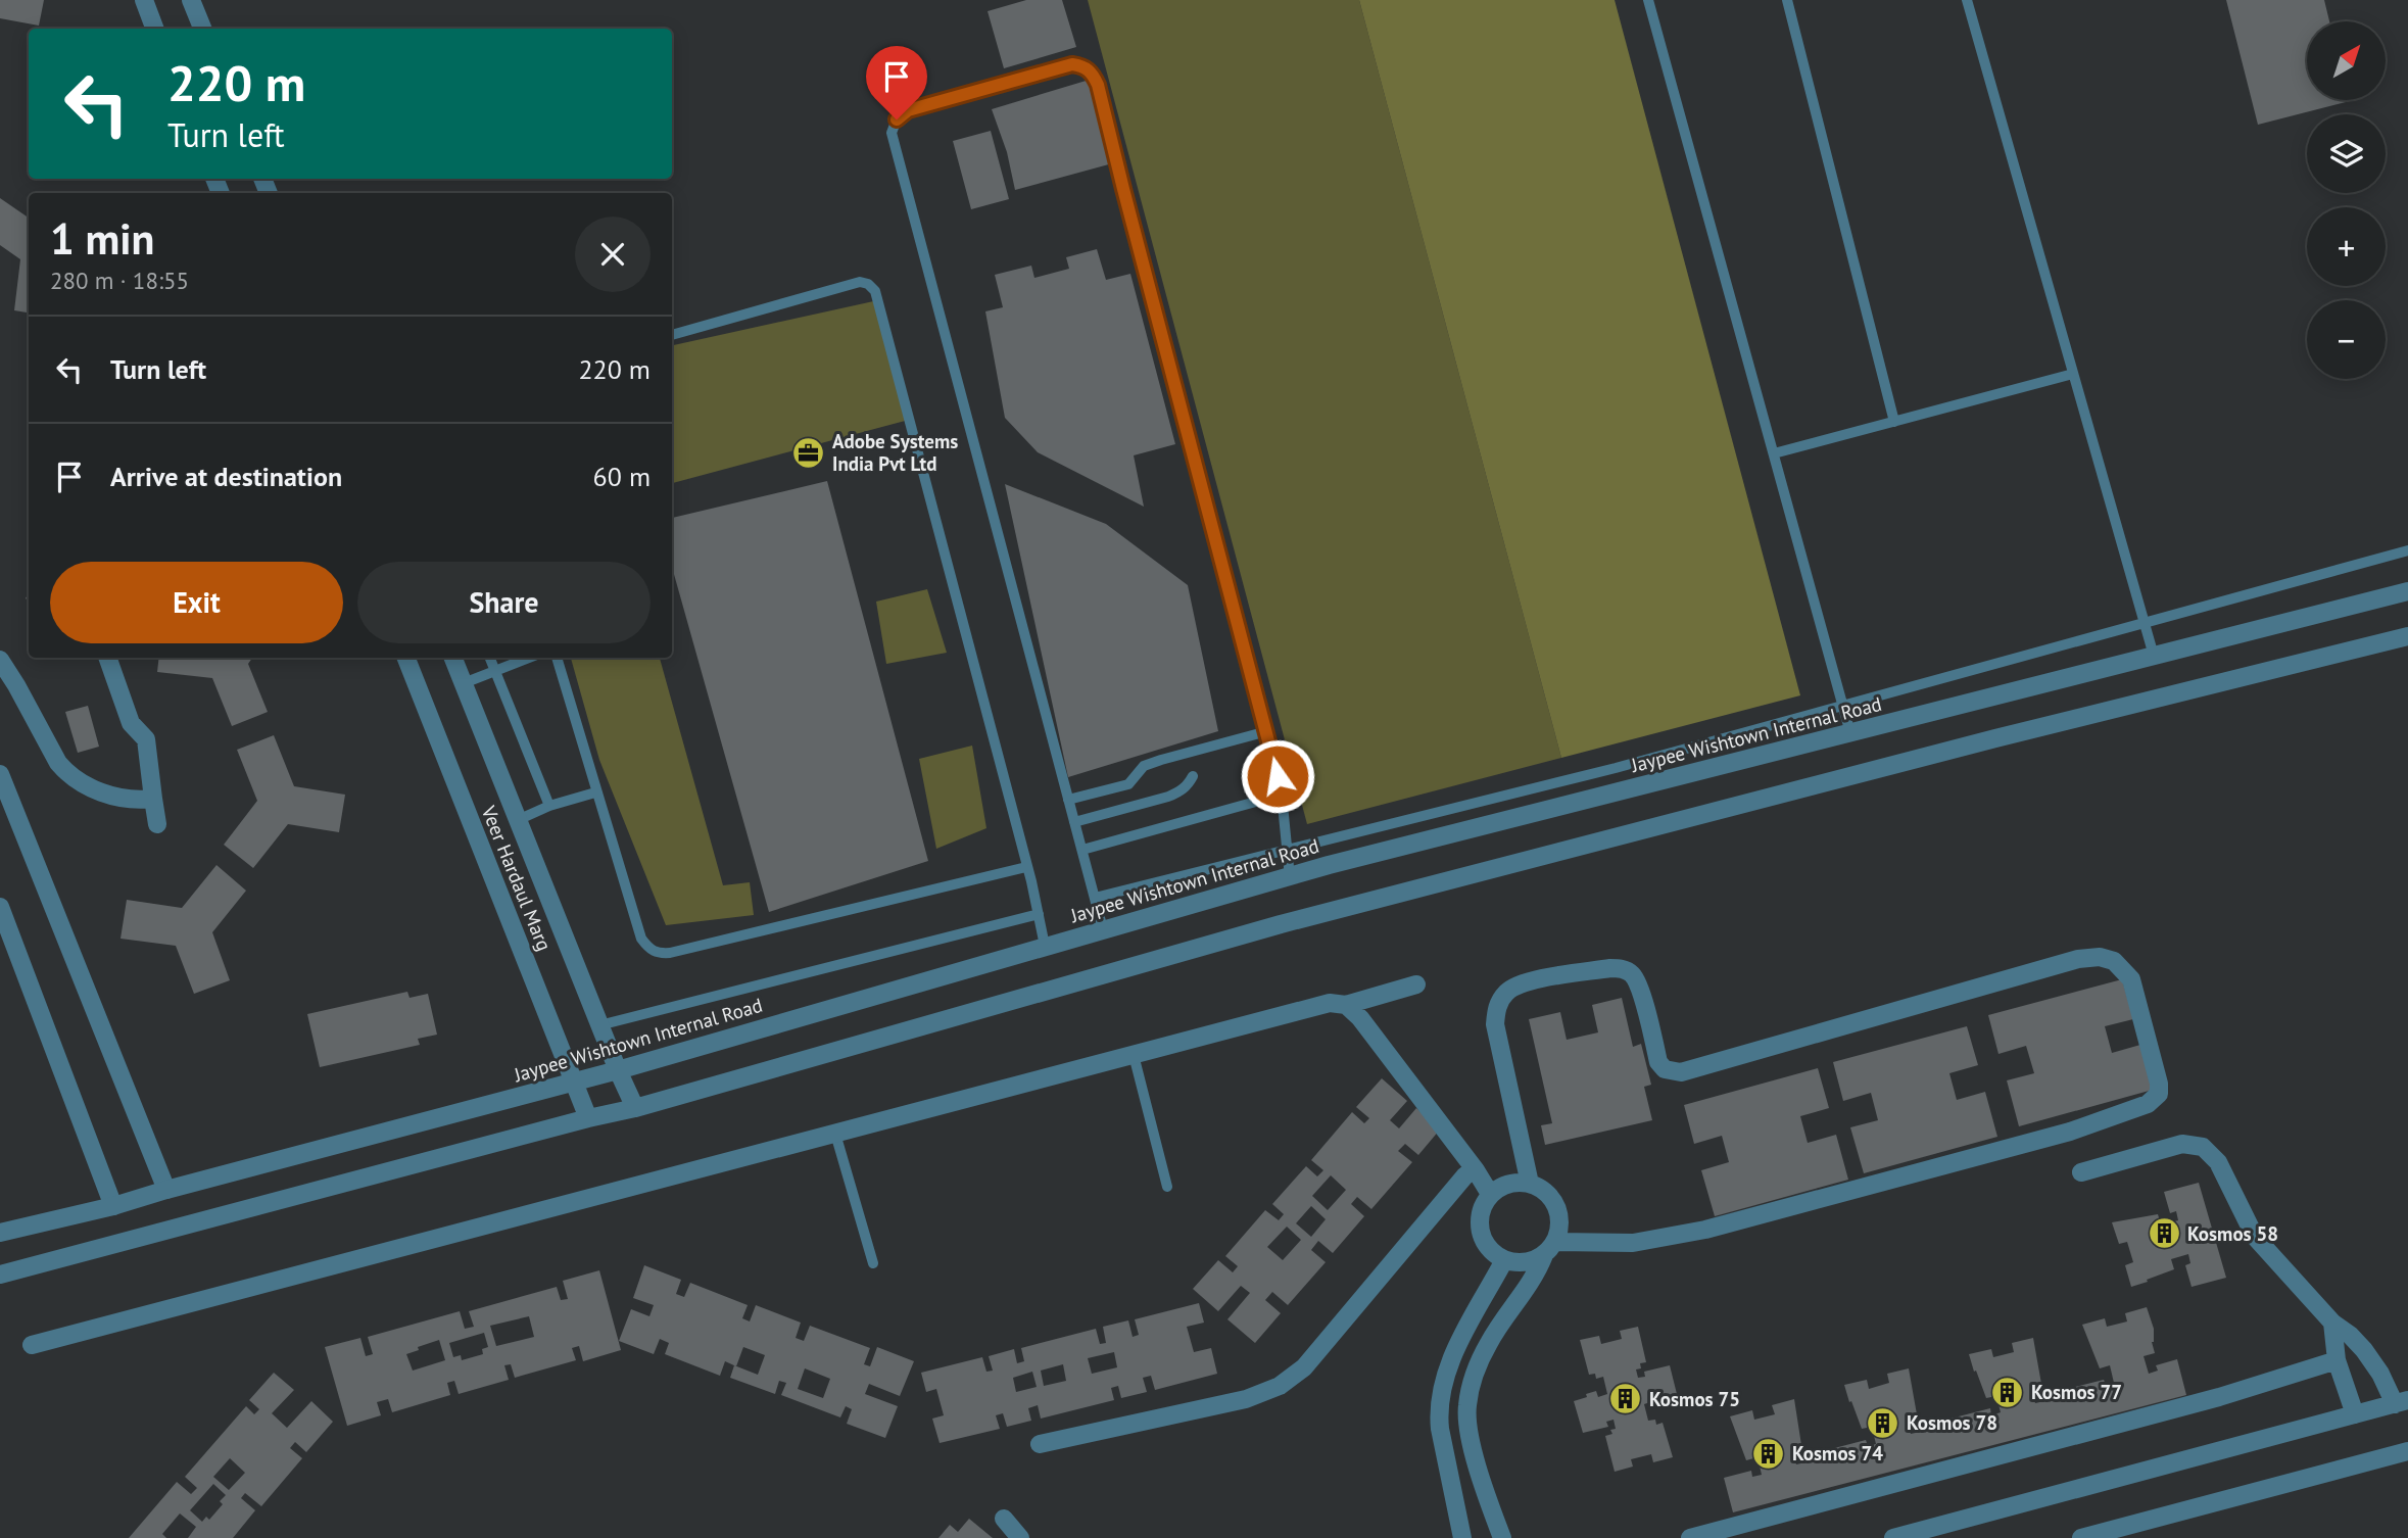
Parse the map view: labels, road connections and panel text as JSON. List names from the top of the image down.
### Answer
{
  "streets": {
    "street": ["Jaypee Wishtown Internal Road", "Veer Hardaul Marg"]
  },
  "crossings": [
    ["Jaypee Wishtown Internal Road", "Veer Hardaul Marg"]
  ],
  "places": {
    "office": ["Adobe Systems India Pvt Ltd"],
    "building": [
      "Kosmos 58",
      "Kosmos 77",
      "Kosmos 75",
      "Kosmos 78",
      "Kosmos 74"
    ]
  },
  "north": "top right",
  "page": {
    "map_buttons": ["+", "−"],
    "turn": ["220 m", "Turn left"],
    "heading": ["1 min", "280 m · 18:55"],
    "list": [
      {
        "name": "Turn left",
        "value": "220 m"
      },
      {
        "name": "Arrive at destination",
        "value": "60 m"
      }
    ],
    "buttons": ["Exit", "Share"]
  }
}
